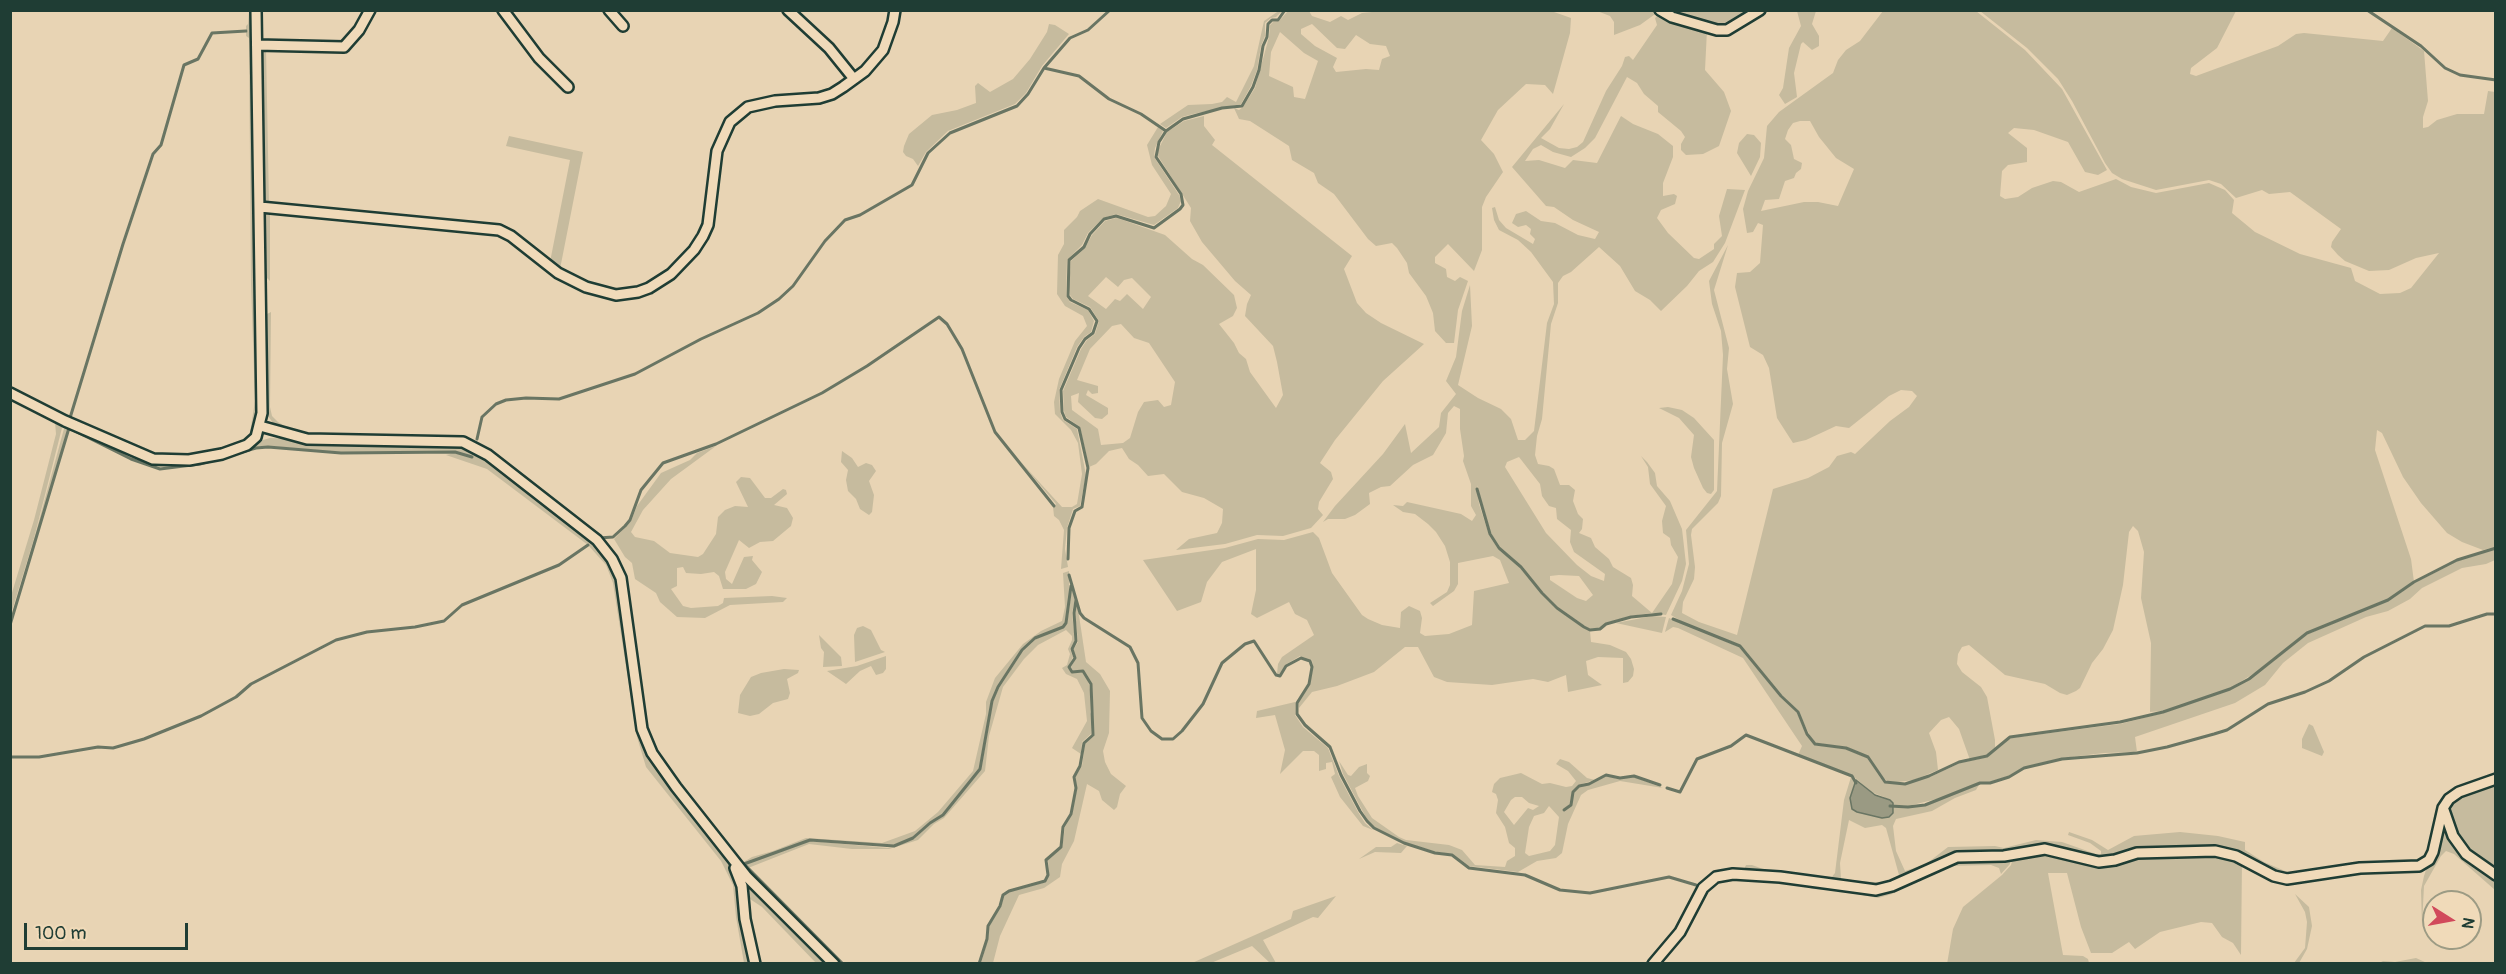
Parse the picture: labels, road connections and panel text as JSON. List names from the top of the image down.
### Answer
{
  "scale_bar": "100 m",
  "north": "right"
}
